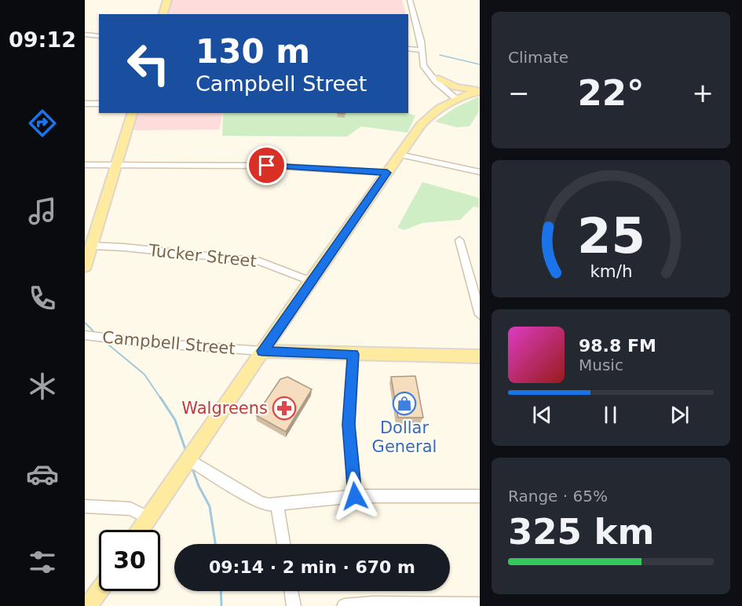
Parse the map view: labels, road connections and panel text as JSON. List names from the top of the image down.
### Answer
{
  "streets": {
    "main road": ["Campbell Street"],
    "street": ["Tucker Street"]
  },
  "places": {
    "shop": ["Dollar General"],
    "pharmacy": ["Walgreens"]
  },
  "page": {
    "tabs": "09:12",
    "tile": [
      "Climate",
      ["Range · 65%", "325 km"]
    ],
    "turn": ["130 m", "Campbell Street"],
    "heat": ["−", "22°", "+"],
    "song": ["98.8 FM", "Music"],
    "limit": "30",
    "trip": "09:14 · 2 min · 670 m",
    "gauge": ["25", "km/h"]
  }
}
